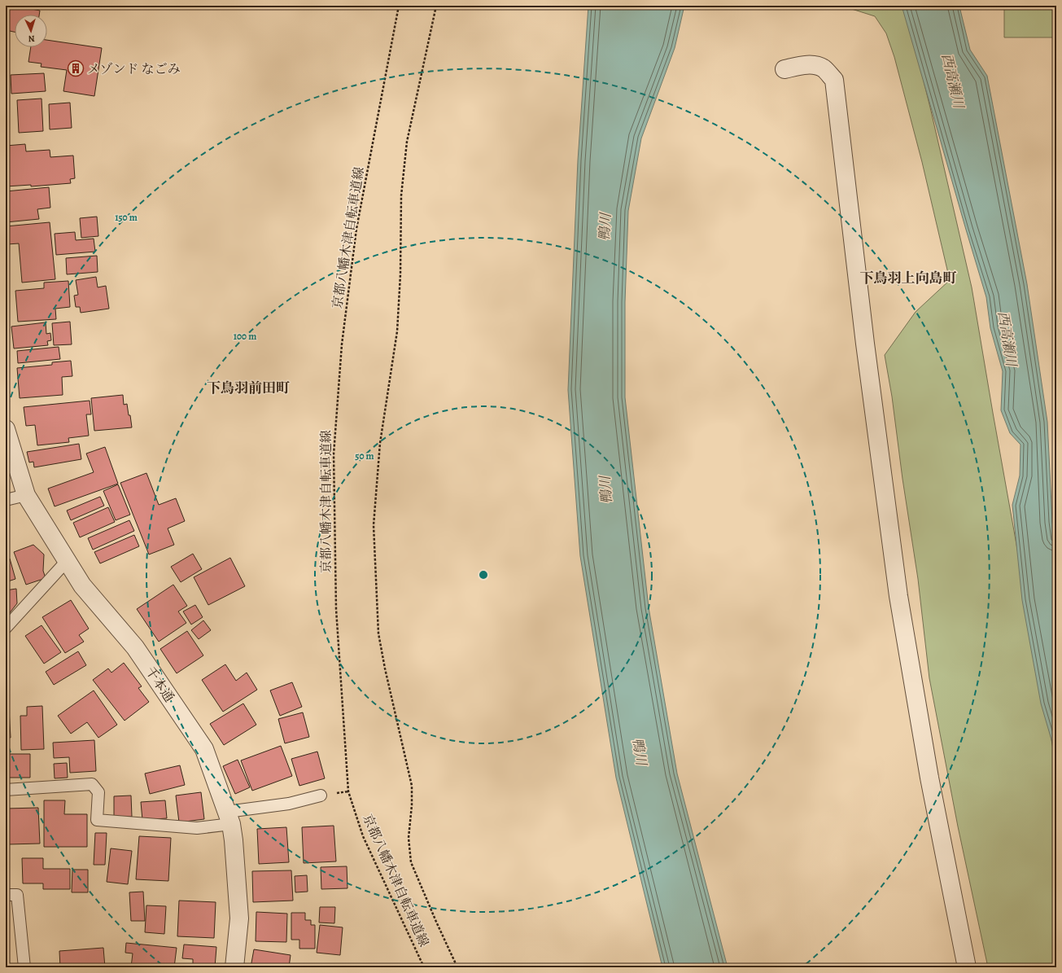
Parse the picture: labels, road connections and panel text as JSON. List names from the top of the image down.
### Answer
{
  "streets": {
    "street": ["千本通"],
    "path": ["京都八幡木津自転車道線"]
  },
  "districts": ["下鳥羽上向島町", "下鳥羽前田町"],
  "water": ["西高瀬川", "鴨川"],
  "places": {
    "building": ["メゾンド なごみ"]
  },
  "north": "bottom",
  "rings": ["150 m", "100 m", "50 m"]
}
